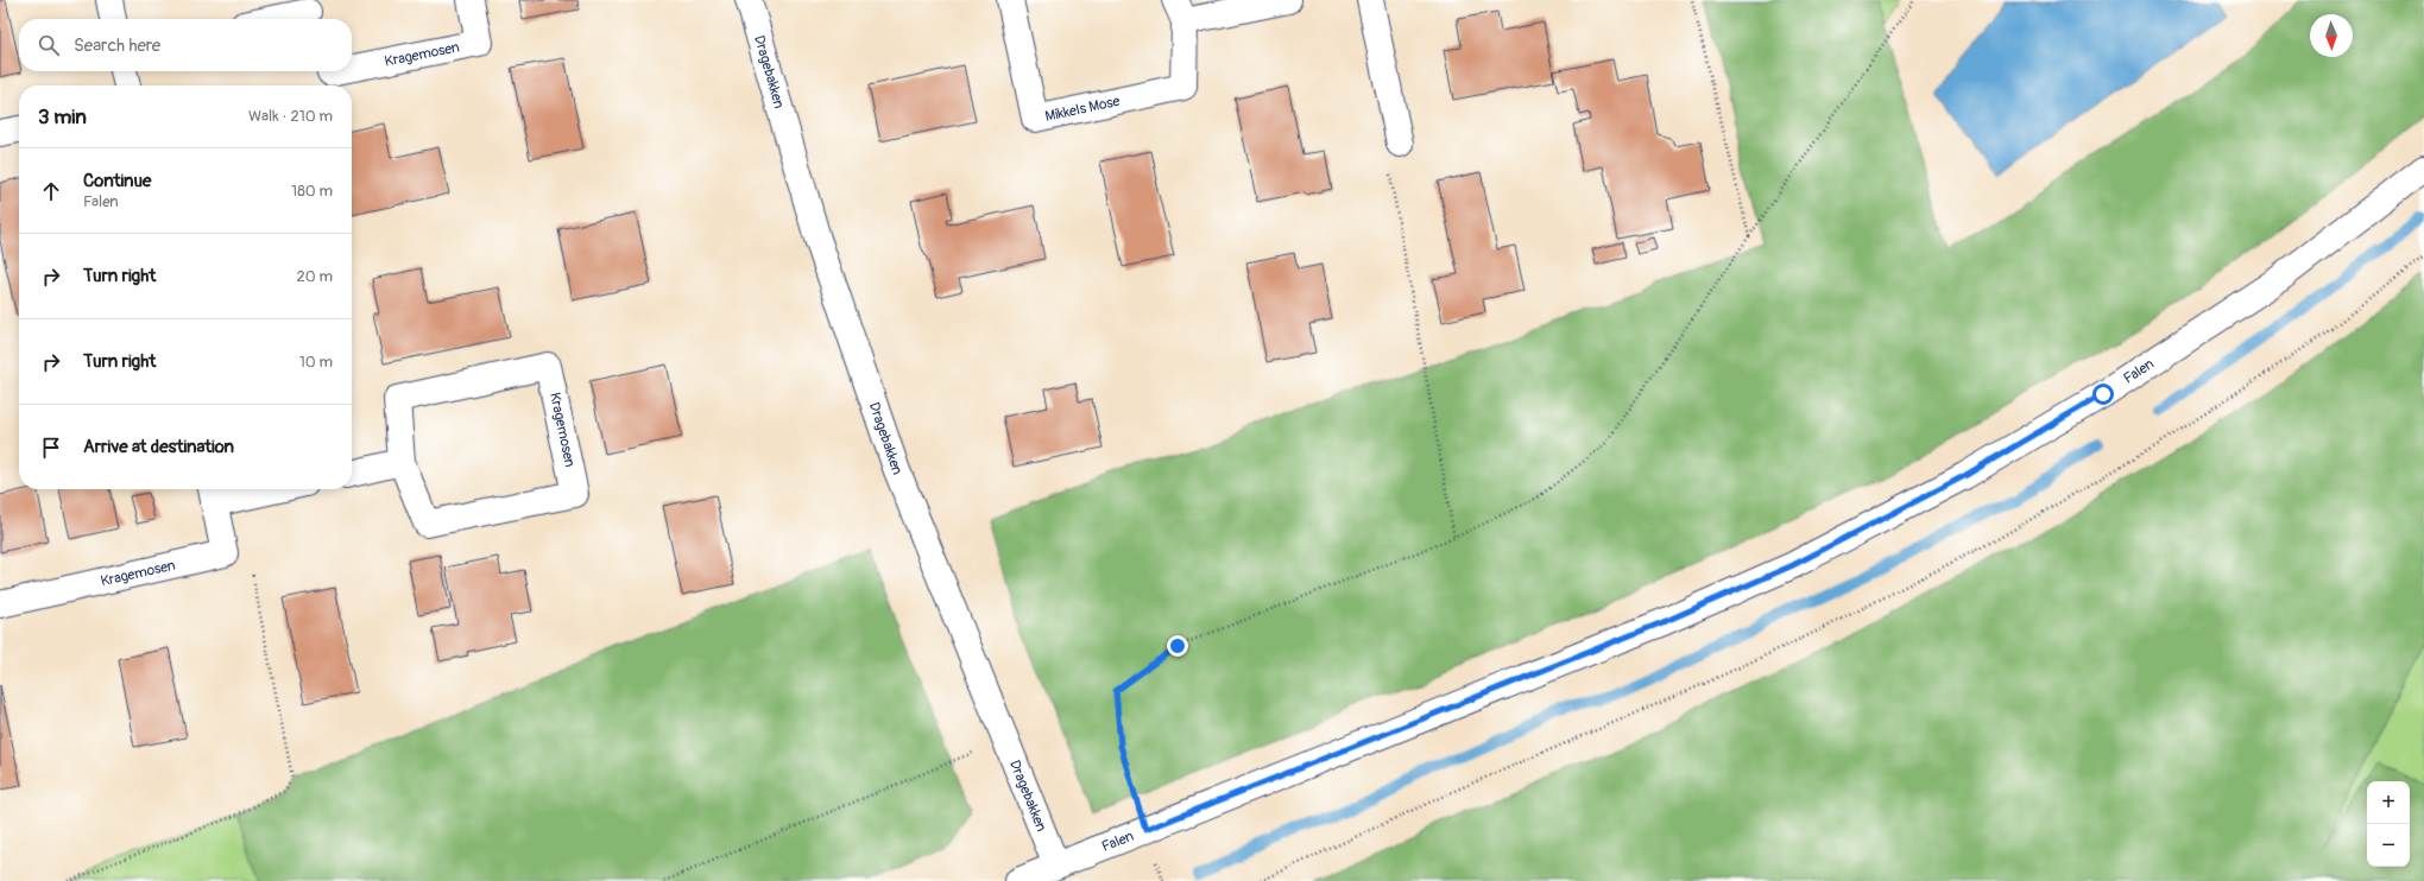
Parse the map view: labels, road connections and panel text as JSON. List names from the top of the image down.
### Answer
{
  "streets": {
    "street": [
      "Kragemosen",
      "Dragebakken",
      "Mikkels Mose",
      "Falen"
    ]
  },
  "crossings": [
    ["Dragebakken", "Falen"]
  ],
  "north": "bottom",
  "page": {
    "search": "Search here",
    "heading": ["3 min", "Walk · 210 m"],
    "list": [
      ["Continue", "Falen", "180 m"],
      ["Turn right", "20 m"],
      ["Turn right", "10 m"],
      "Arrive at destination"
    ],
    "map_buttons": ["+", "−"]
  }
}
